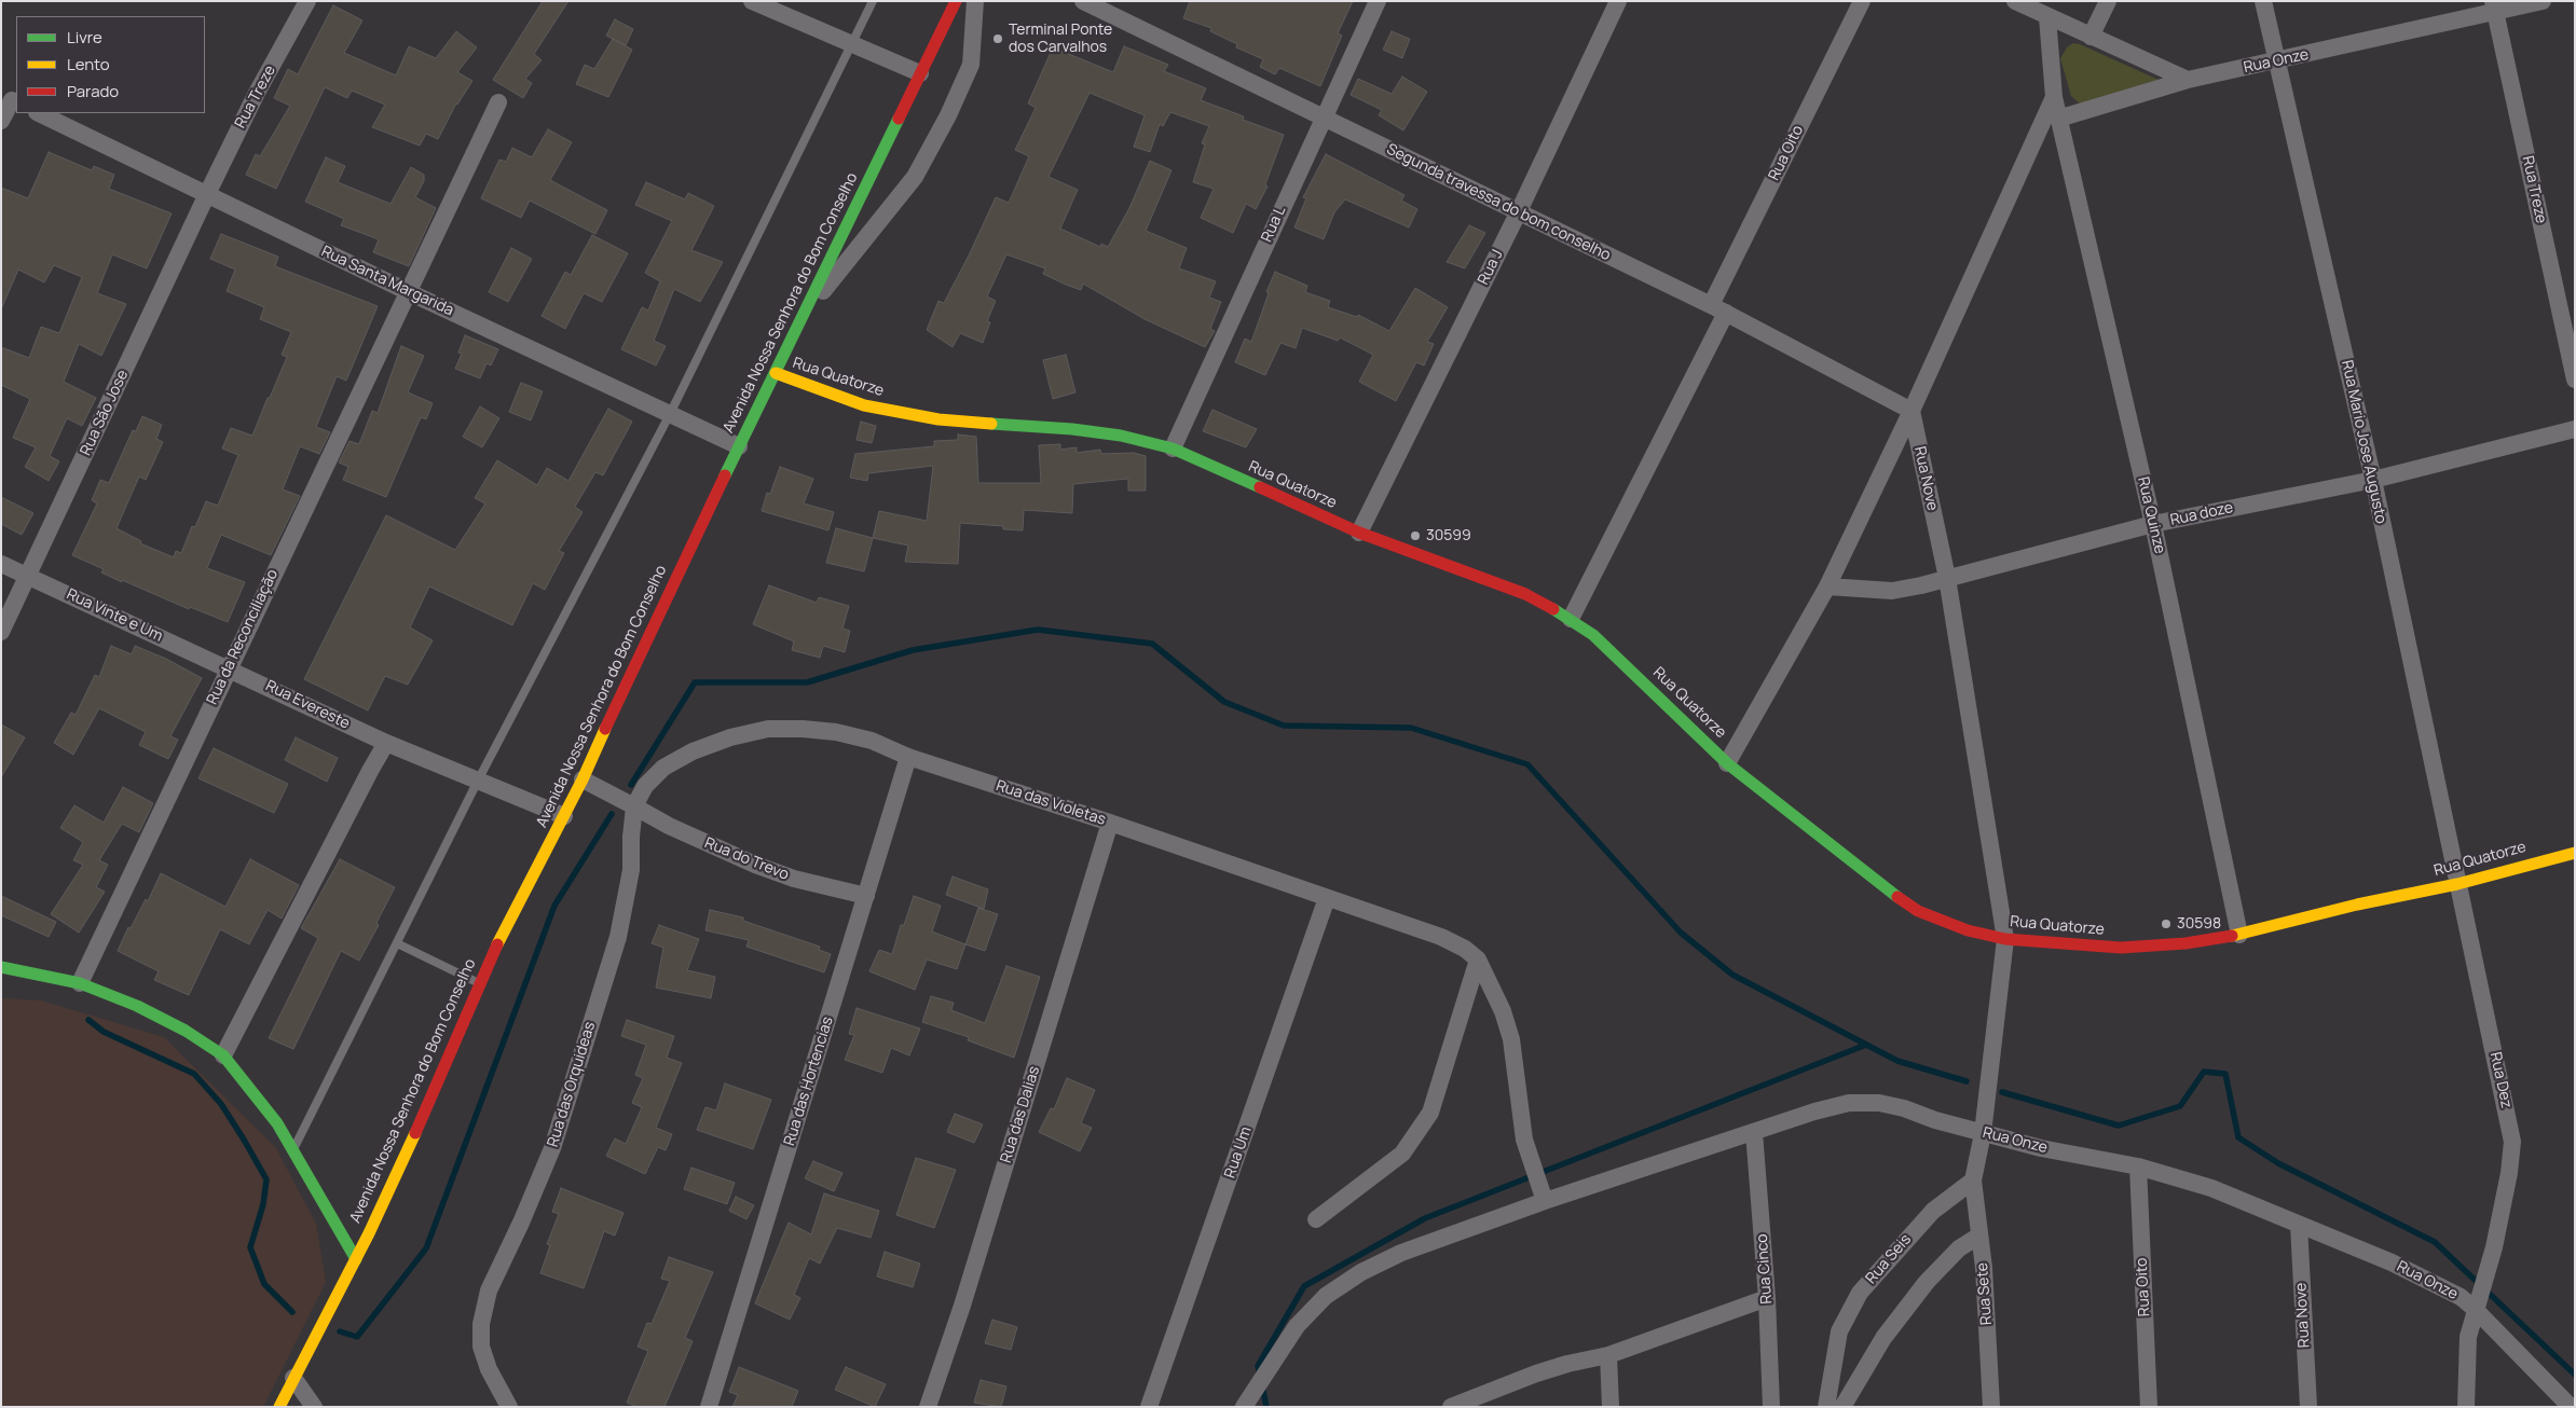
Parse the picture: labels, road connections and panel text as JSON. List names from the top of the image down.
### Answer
{
  "streets": {
    "main road": ["Avenida Nossa Senhora do Bom Conselho", "Rua Quatorze"],
    "street": [
      "Rua Onze",
      "Rua Treze",
      "Rua Oito",
      "Segunda travessa do bom conselho",
      "Rua L",
      "Rua J",
      "Rua Santa Margarida",
      "Rua São Jose",
      "Rua Mario Jose Augusto",
      "Rua Nove",
      "Rua doze",
      "Rua Quinze",
      "Rua Vinte e Um",
      "Rua da Reconciliação",
      "Rua Evereste",
      "Rua das Violetas",
      "Rua do Trevo",
      "Rua Dez",
      "Rua das Hortencias",
      "Rua das Orquideas",
      "Rua das Dalias",
      "Rua Um",
      "Rua Seis",
      "Rua Cinco",
      "Rua Sete"
    ]
  },
  "crossings": [
    ["Rua Onze", "Rua Treze"],
    ["Rua Onze", "Rua Oito"],
    ["Rua Onze", "Rua Mario Jose Augusto"],
    ["Rua Onze", "Rua Nove"],
    ["Rua Onze", "Rua Quinze"],
    ["Rua Onze", "Rua Dez"],
    ["Rua Onze", "Rua Cinco"],
    ["Rua Treze", "Rua Santa Margarida"],
    ["Rua Treze", "Rua São Jose"],
    ["Rua Oito", "Segunda travessa do bom conselho"],
    ["Rua Oito", "Rua Quatorze"],
    ["Segunda travessa do bom conselho", "Rua L"],
    ["Segunda travessa do bom conselho", "Rua J"],
    ["Segunda travessa do bom conselho", "Rua Nove"],
    ["Rua L", "Rua Quatorze"],
    ["Rua J", "Rua Quatorze"],
    ["Rua Santa Margarida", "Avenida Nossa Senhora do Bom Conselho"],
    ["Rua Santa Margarida", "Rua São Jose"],
    ["Rua Santa Margarida", "Rua da Reconciliação"],
    ["Avenida Nossa Senhora do Bom Conselho", "Rua Quatorze"],
    ["Avenida Nossa Senhora do Bom Conselho", "Rua Evereste"],
    ["Rua Quatorze", "Rua Mario Jose Augusto"],
    ["Rua Quatorze", "Rua Nove"],
    ["Rua Quatorze", "Rua Quinze"],
    ["Rua Quatorze", "Rua Dez"],
    ["Rua São Jose", "Rua Vinte e Um"],
    ["Rua Mario Jose Augusto", "Rua doze"],
    ["Rua Mario Jose Augusto", "Rua Dez"],
    ["Rua Nove", "Rua doze"],
    ["Rua doze", "Rua Quinze"],
    ["Rua Vinte e Um", "Rua da Reconciliação"],
    ["Rua Vinte e Um", "Rua Evereste"],
    ["Rua da Reconciliação", "Rua Evereste"],
    ["Rua das Violetas", "Rua do Trevo"],
    ["Rua das Violetas", "Rua das Hortencias"],
    ["Rua das Violetas", "Rua das Orquideas"],
    ["Rua das Violetas", "Rua das Dalias"],
    ["Rua das Violetas", "Rua Um"],
    ["Rua do Trevo", "Rua das Hortencias"],
    ["Rua do Trevo", "Rua das Orquideas"],
    ["Rua Seis", "Rua Sete"]
  ],
  "places": ["Terminal Ponte dos Carvalhos", "30599", "30598"],
  "legend": ["Livre", "Lento", "Parado"]
}
